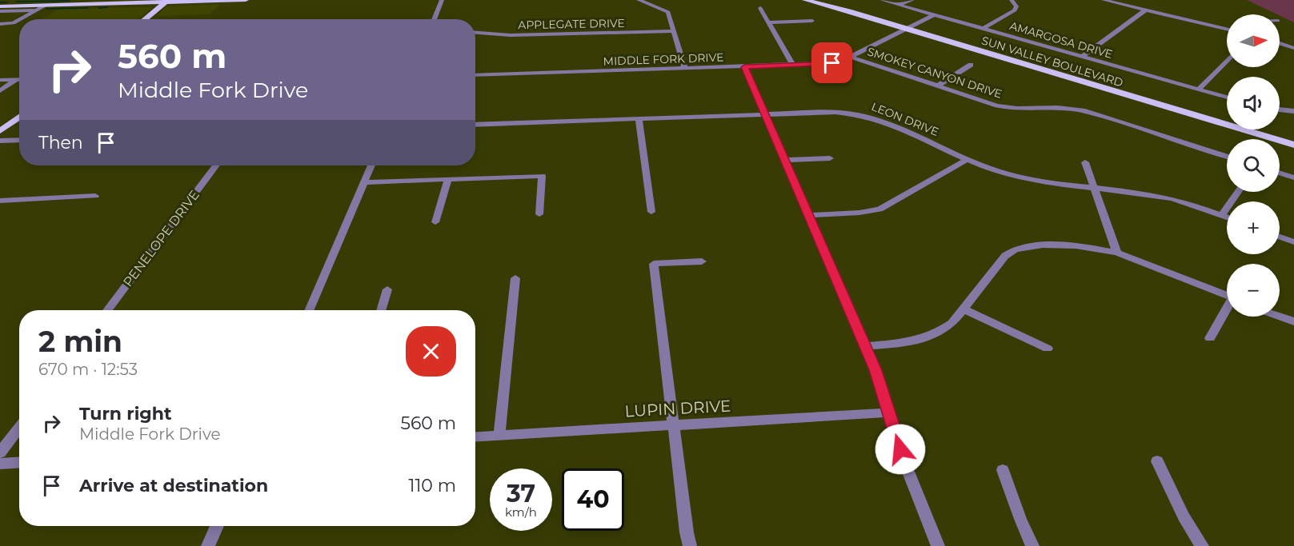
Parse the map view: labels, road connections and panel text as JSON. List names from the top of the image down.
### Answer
{
  "streets": {
    "main road": ["SUN VALLEY BOULEVARD"],
    "street": [
      "APPLEGATE DRIVE",
      "AMARGOSA DRIVE",
      "MIDDLE FORK DRIVE",
      "SMOKEY CANYON DRIVE",
      "LEON DRIVE",
      "PENELOPE DRIVE",
      "LUPIN DRIVE"
    ]
  },
  "crossings": [
    ["AMARGOSA DRIVE", "MIDDLE FORK DRIVE"],
    ["MIDDLE FORK DRIVE", "SUN VALLEY BOULEVARD"],
    ["MIDDLE FORK DRIVE", "SMOKEY CANYON DRIVE"]
  ],
  "north": "right",
  "page": {
    "map_buttons": ["+", "−"],
    "turn": ["560 m", "Middle Fork Drive"],
    "then": "Then",
    "heading": ["2 min", "670 m · 12:53"],
    "list": [
      {
        "name": "Turn right",
        "note": "Middle Fork Drive",
        "value": "560 m"
      },
      {
        "name": "Arrive at destination",
        "value": "110 m"
      }
    ],
    "speed": "37 km/h",
    "limit": "40"
  }
}
